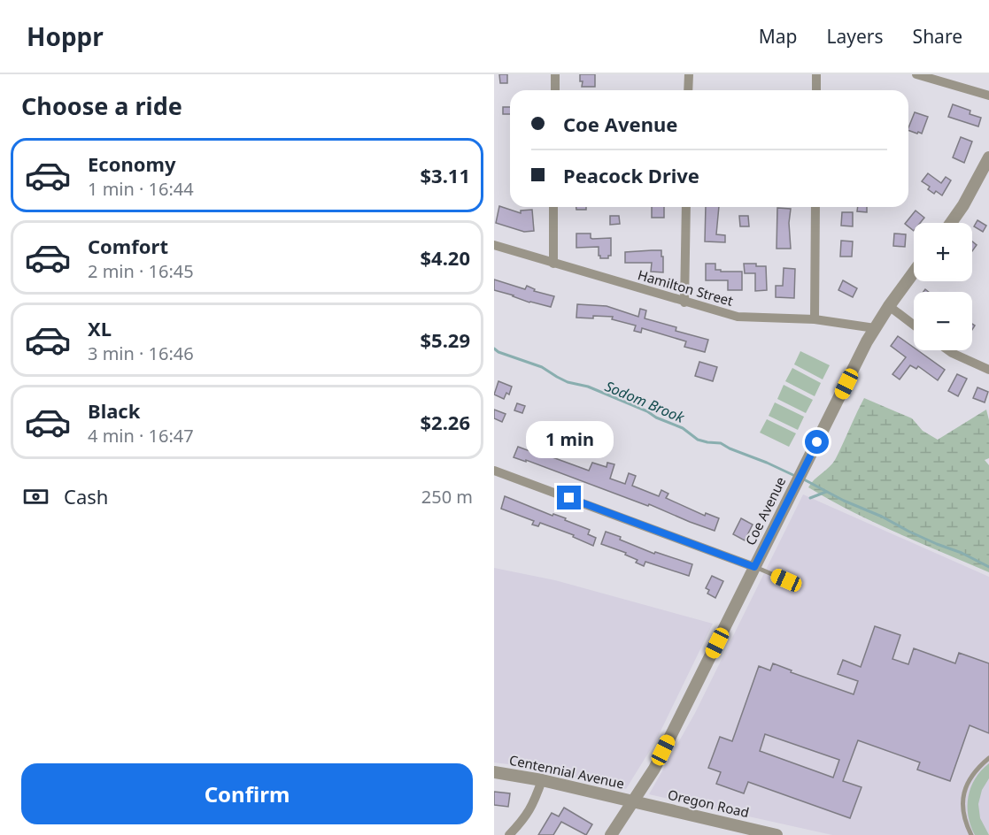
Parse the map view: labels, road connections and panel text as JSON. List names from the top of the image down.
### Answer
{
  "streets": {
    "street": [
      "Hamilton Street",
      "Coe Avenue",
      "Centennial Avenue",
      "Oregon Road"
    ]
  },
  "crossings": [
    ["Hamilton Street", "Coe Avenue"],
    ["Coe Avenue", "Centennial Avenue"],
    ["Coe Avenue", "Oregon Road"],
    ["Centennial Avenue", "Oregon Road"]
  ],
  "water": ["Sodom Brook"],
  "page": {
    "header": "Hoppr",
    "nav": ["Map", "Layers", "Share"],
    "heading": "Choose a ride",
    "banner": ["Coe Avenue", "Peacock Drive"],
    "list": [
      {
        "name": "Economy",
        "note": "1 min · 16:44",
        "value": "$3.11"
      },
      {
        "name": "Comfort",
        "note": "2 min · 16:45",
        "value": "$4.20"
      },
      {
        "name": "XL",
        "note": "3 min · 16:46",
        "value": "$5.29"
      },
      {
        "name": "Black",
        "note": "4 min · 16:47",
        "value": "$2.26"
      }
    ],
    "map_buttons": ["+", "−"],
    "bubble": "1 min",
    "pay": ["Cash", "250 m"],
    "buttons": "Confirm"
  }
}
